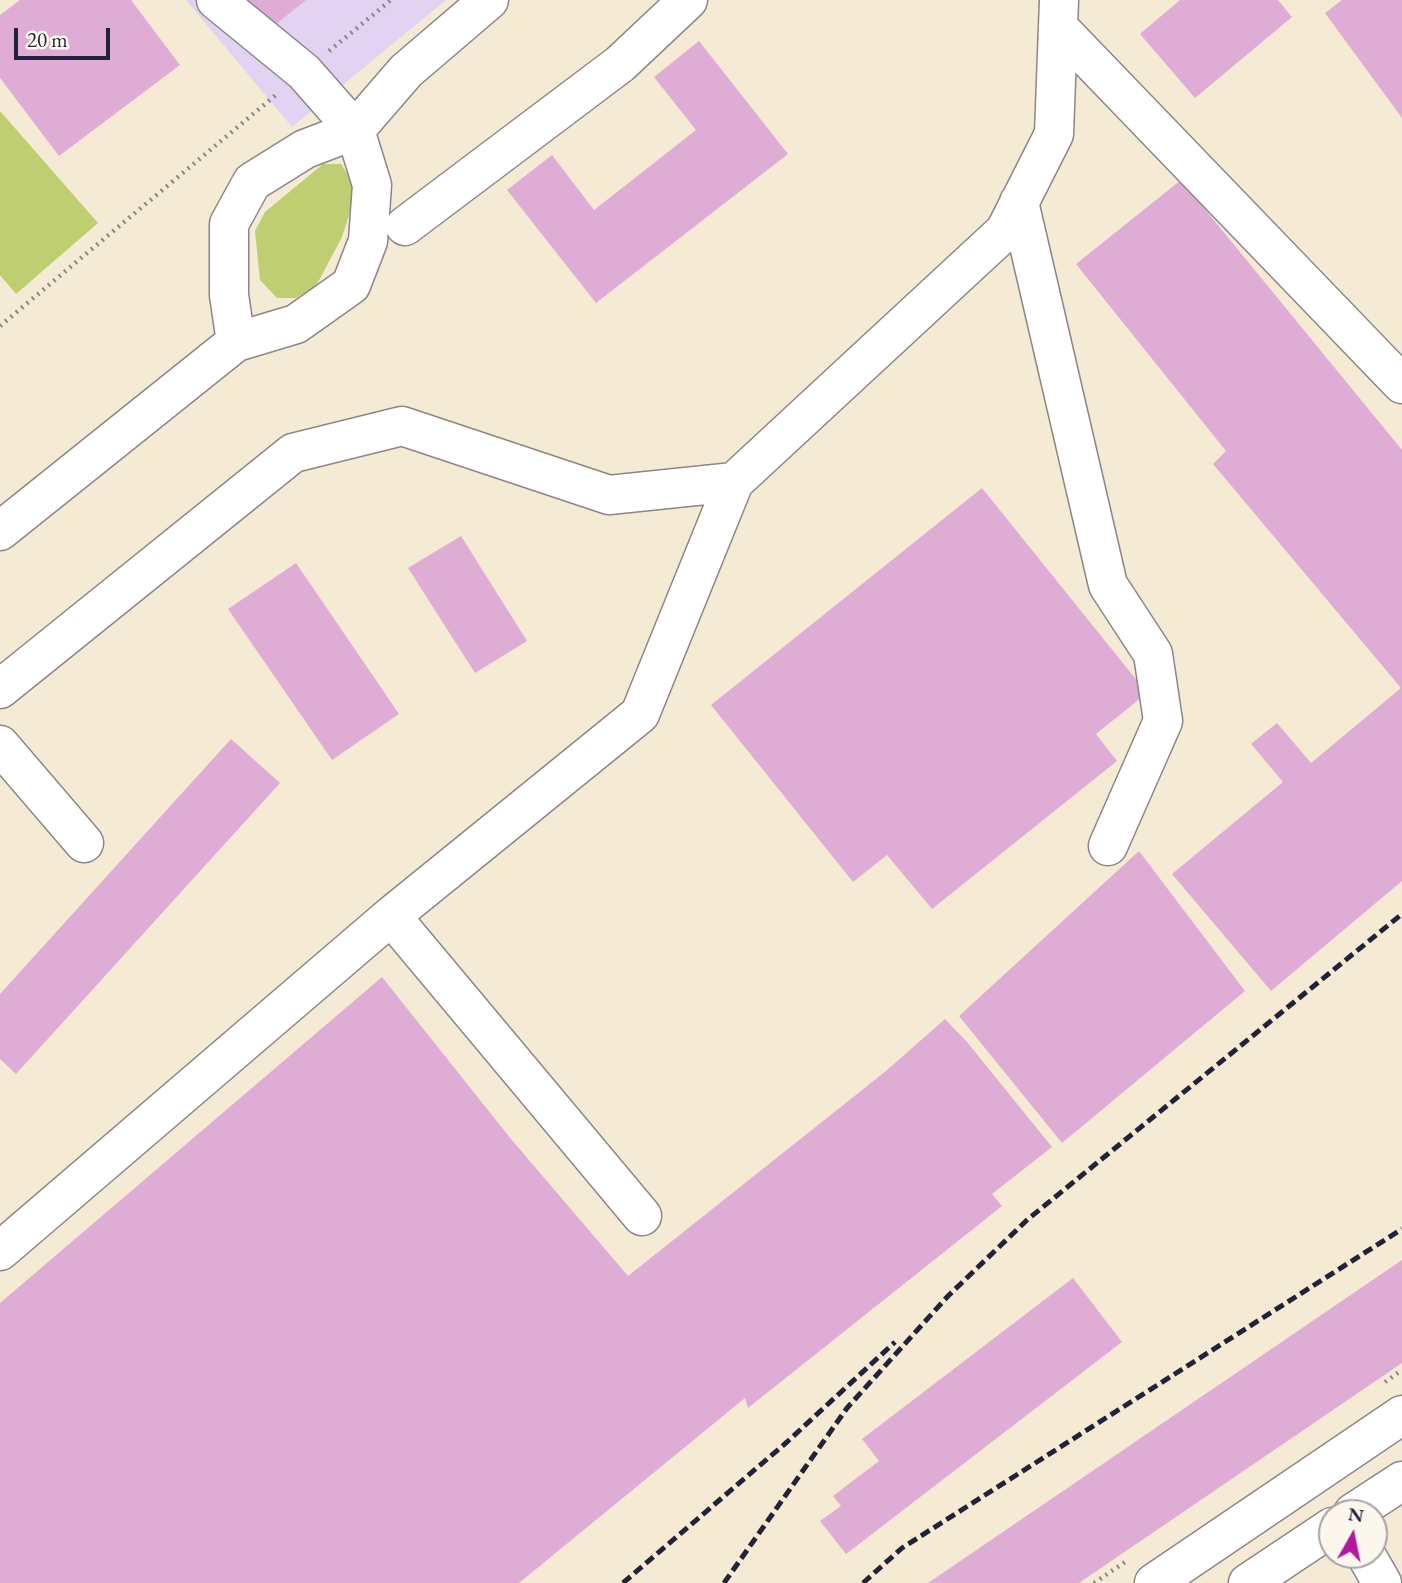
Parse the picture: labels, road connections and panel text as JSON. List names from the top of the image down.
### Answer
{
  "scale_bar": "20 m",
  "north": "top"
}
